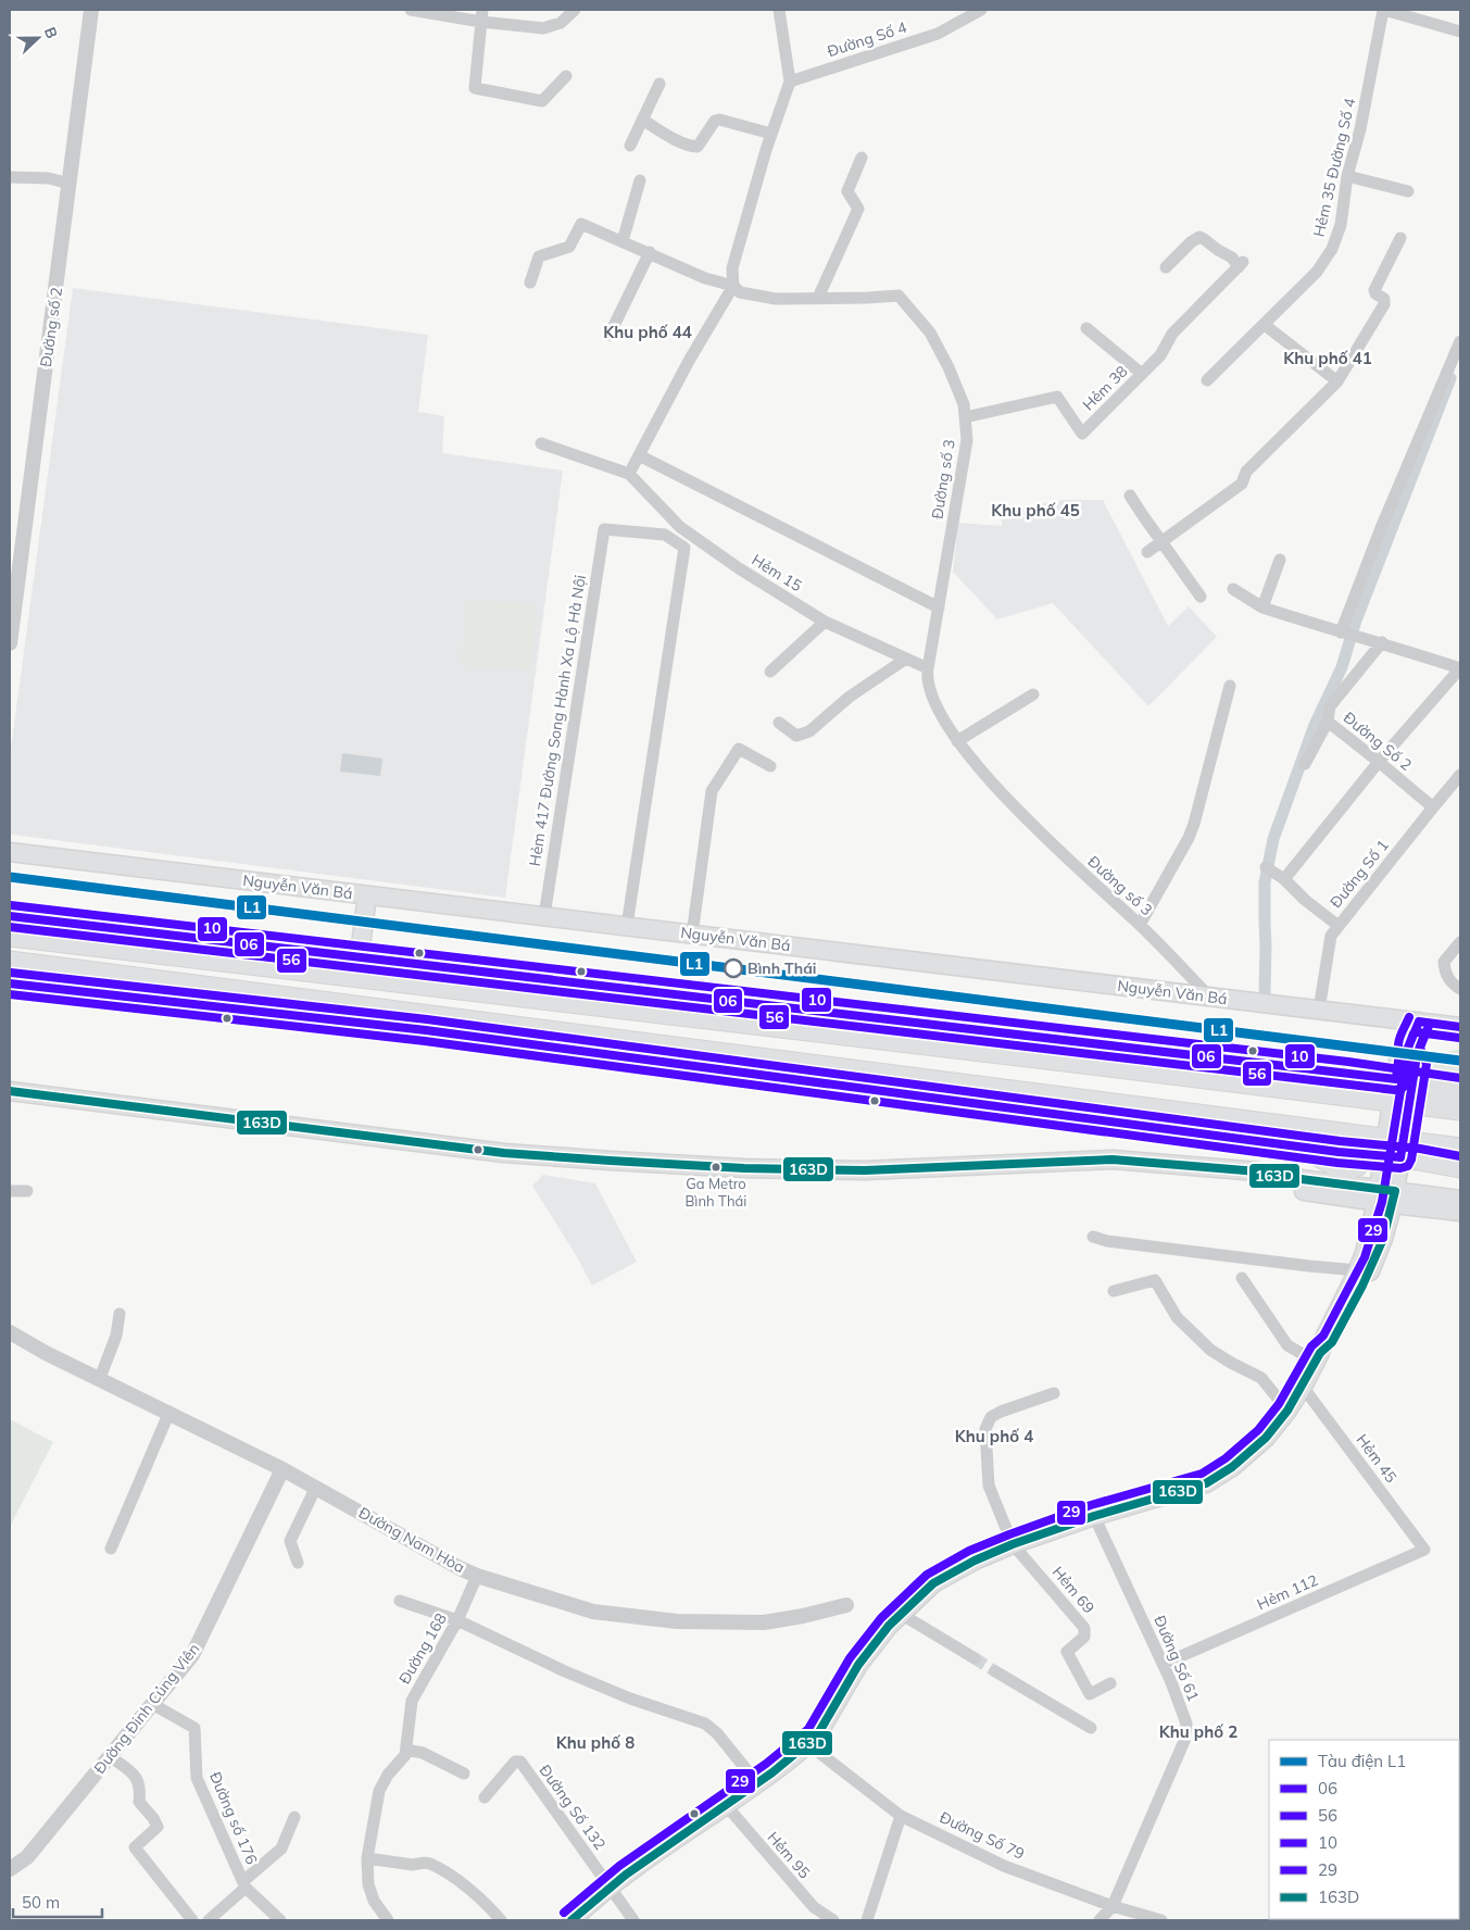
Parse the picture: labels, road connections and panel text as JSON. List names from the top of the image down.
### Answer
{
  "streets": {
    "main road": ["Nguyễn Văn Bá"],
    "street": [
      "Đường Số 4",
      "Hẻm 35 Đường Số 4",
      "Đường số 2",
      "Hẻm 38",
      "Đường số 3",
      "Hẻm 15",
      "Hẻm 417 Đường Song Hành Xa Lộ Hà Nội",
      "Đường Số 2",
      "Đường Số 1",
      "Hẻm 45",
      "Đường Nam Hòa",
      "Hẻm 69",
      "Hẻm 112",
      "Đường 168",
      "Đường Số 61",
      "Đường Đinh Củng Viên",
      "Đường Số 132",
      "Đường số 176",
      "Đường Số 79",
      "Hẻm 95"
    ]
  },
  "crossings": [
    ["Hẻm 38", "Đường số 3"],
    ["Đường số 3", "Hẻm 15"],
    ["Đường số 3", "Nguyễn Văn Bá"],
    ["Hẻm 417 Đường Song Hành Xa Lộ Hà Nội", "Nguyễn Văn Bá"],
    ["Đường Số 2", "Đường Số 1"],
    ["Đường Số 1", "Nguyễn Văn Bá"],
    ["Hẻm 45", "Hẻm 112"],
    ["Đường Nam Hòa", "Đường 168"],
    ["Đường Nam Hòa", "Đường Đinh Củng Viên"],
    ["Hẻm 112", "Đường Số 61"],
    ["Đường Số 61", "Đường Số 79"],
    ["Đường Đinh Củng Viên", "Đường số 176"]
  ],
  "districts": [
    "Khu phố 44",
    "Khu phố 41",
    "Khu phố 45",
    "Khu phố 4",
    "Khu phố 2",
    "Khu phố 8"
  ],
  "places": ["Bình Thái", "Ga Metro Bình Thái"],
  "lines": [
    "metro line L1",
    "transit line 10",
    "transit line 06",
    "transit line 56",
    "transit line 29",
    "transit line 163D"
  ],
  "legend": [
    "Tàu điện L1",
    "06",
    "56",
    "10",
    "29",
    "163D"
  ],
  "scale_bar": "50 m",
  "north": "right"
}
